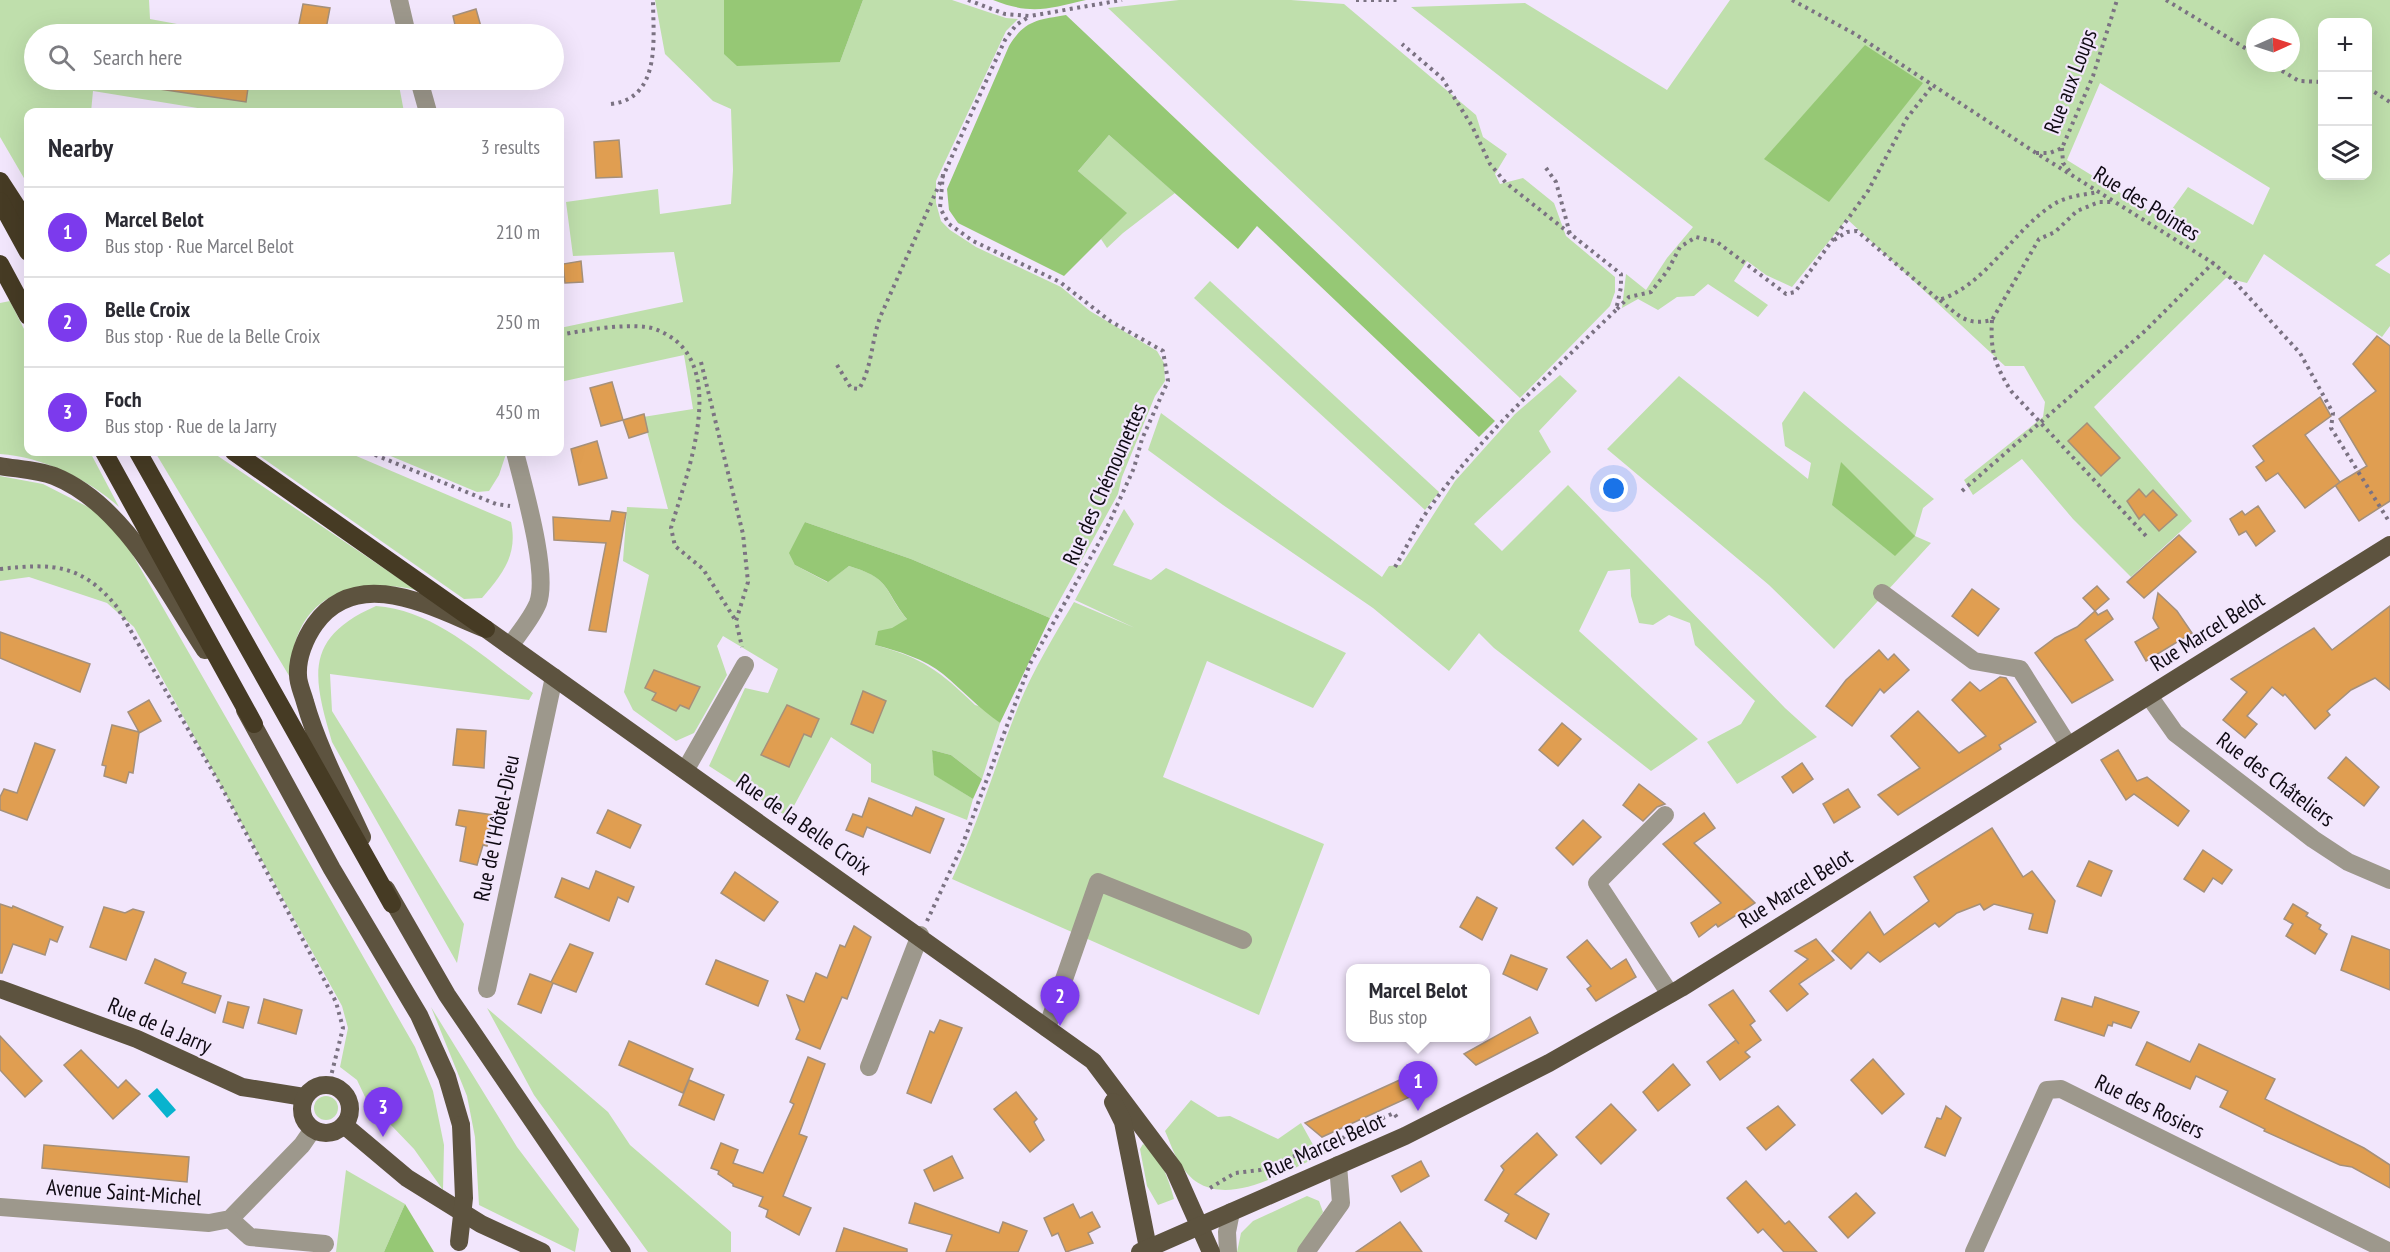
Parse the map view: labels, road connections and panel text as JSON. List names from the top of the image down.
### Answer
{
  "streets": {
    "main road": ["Rue Marcel Belot", "Rue de la Belle Croix", "Rue de la Jarry"],
    "street": [
      "Rue des Châteliers",
      "Rue de l'Hôtel-Dieu",
      "Rue des Rosiers",
      "Avenue Saint-Michel"
    ],
    "path": ["Rue aux Loups", "Rue des Pointes", "Rue des Chémounettes"]
  },
  "crossings": [
    ["Rue aux Loups", "Rue des Pointes"],
    ["Rue des Chémounettes", "Rue de la Belle Croix"],
    ["Rue Marcel Belot", "Rue des Châteliers"],
    ["Rue Marcel Belot", "Rue de la Belle Croix"],
    ["Rue de la Belle Croix", "Rue de l'Hôtel-Dieu"],
    ["Rue de la Jarry", "Avenue Saint-Michel"]
  ],
  "north": "right",
  "page": {
    "map_buttons": ["+", "−"],
    "search": "Search here",
    "heading": ["Nearby", "3 results"],
    "list": [
      {
        "mark": "1",
        "name": "Marcel Belot",
        "note": "Bus stop · Rue Marcel Belot",
        "value": "210 m"
      },
      {
        "mark": "2",
        "name": "Belle Croix",
        "note": "Bus stop · Rue de la Belle Croix",
        "value": "250 m"
      },
      {
        "mark": "3",
        "name": "Foch",
        "note": "Bus stop · Rue de la Jarry",
        "value": "450 m"
      }
    ],
    "popup": ["Marcel Belot", "Bus stop"],
    "pins": ["2", "1", "3"]
  }
}
